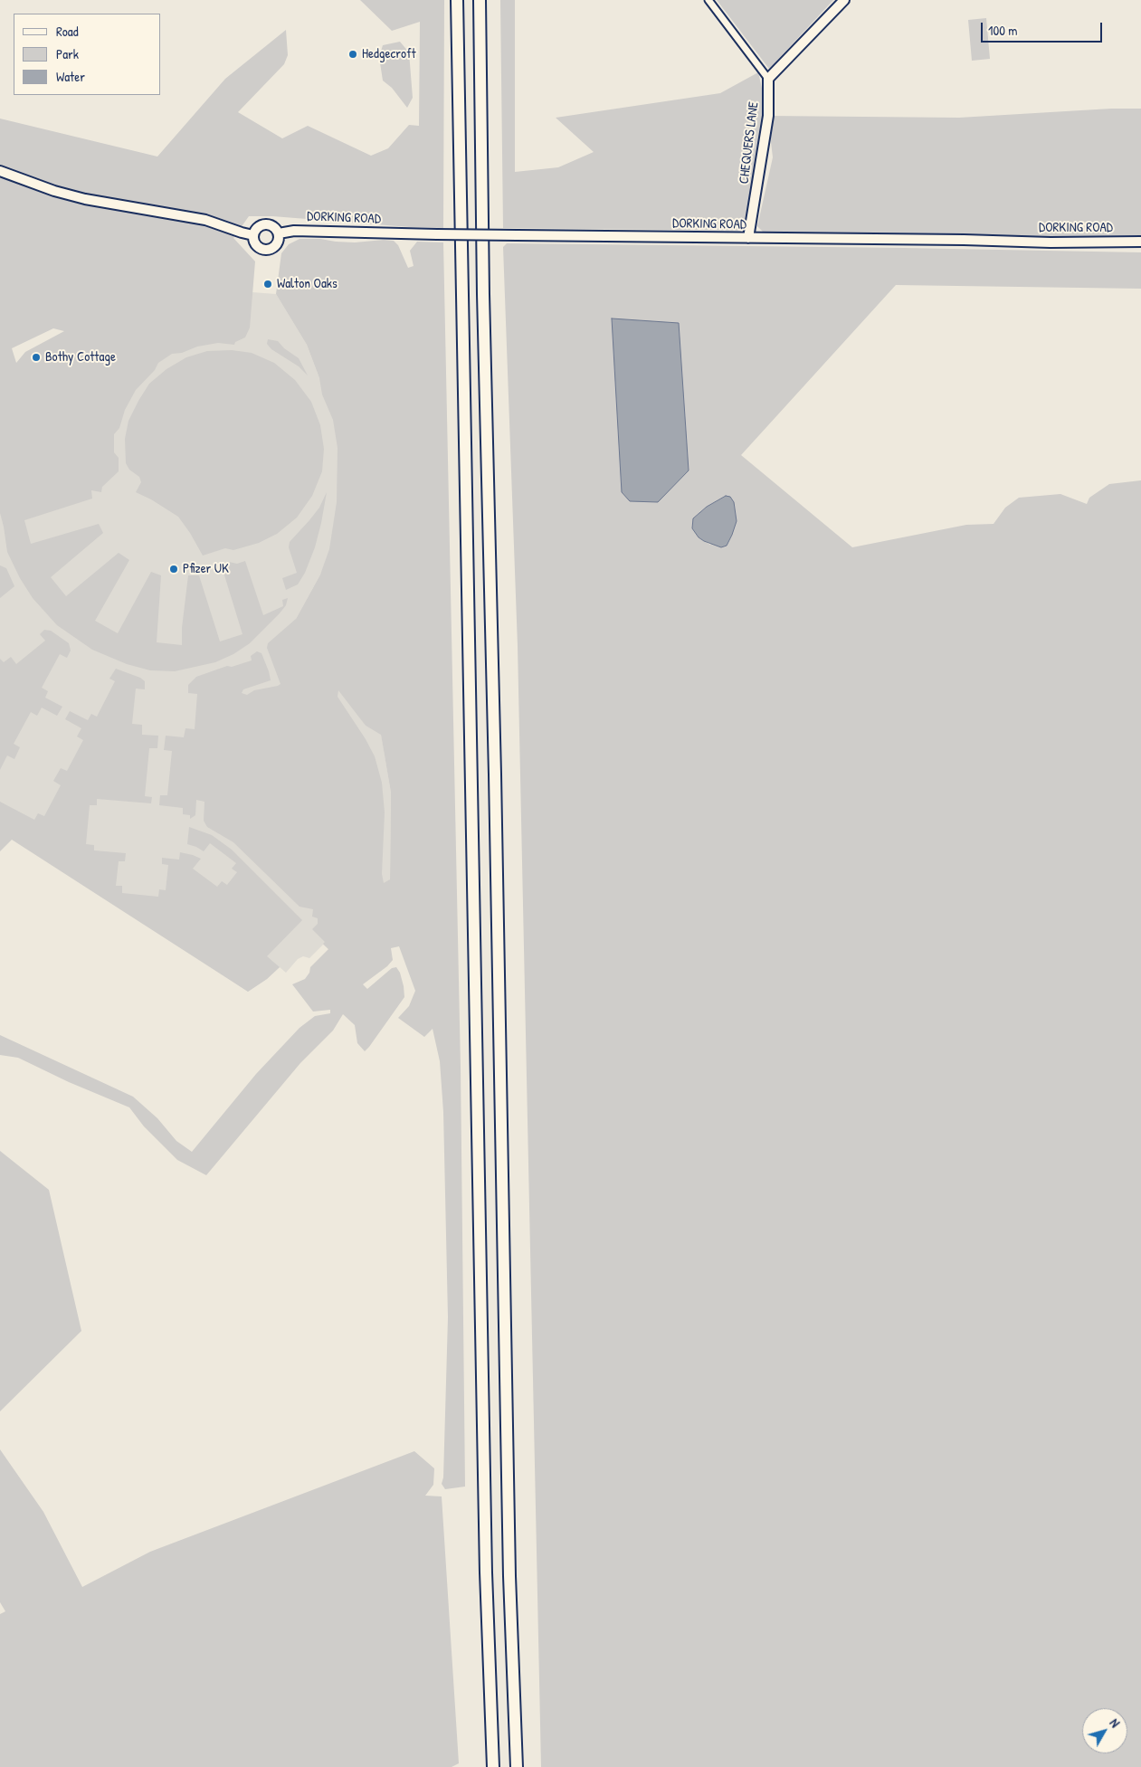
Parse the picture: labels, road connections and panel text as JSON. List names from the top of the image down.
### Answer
{
  "streets": {
    "main road": ["CHEQUERS LANE", "DORKING ROAD"]
  },
  "crossings": [
    ["CHEQUERS LANE", "DORKING ROAD"]
  ],
  "places": [
    "Hedgecroft",
    "Walton Oaks",
    "Bothy Cottage",
    "Pfizer UK"
  ],
  "legend": ["Road", "Park", "Water"],
  "scale_bar": "100 m",
  "north": "top right"
}
